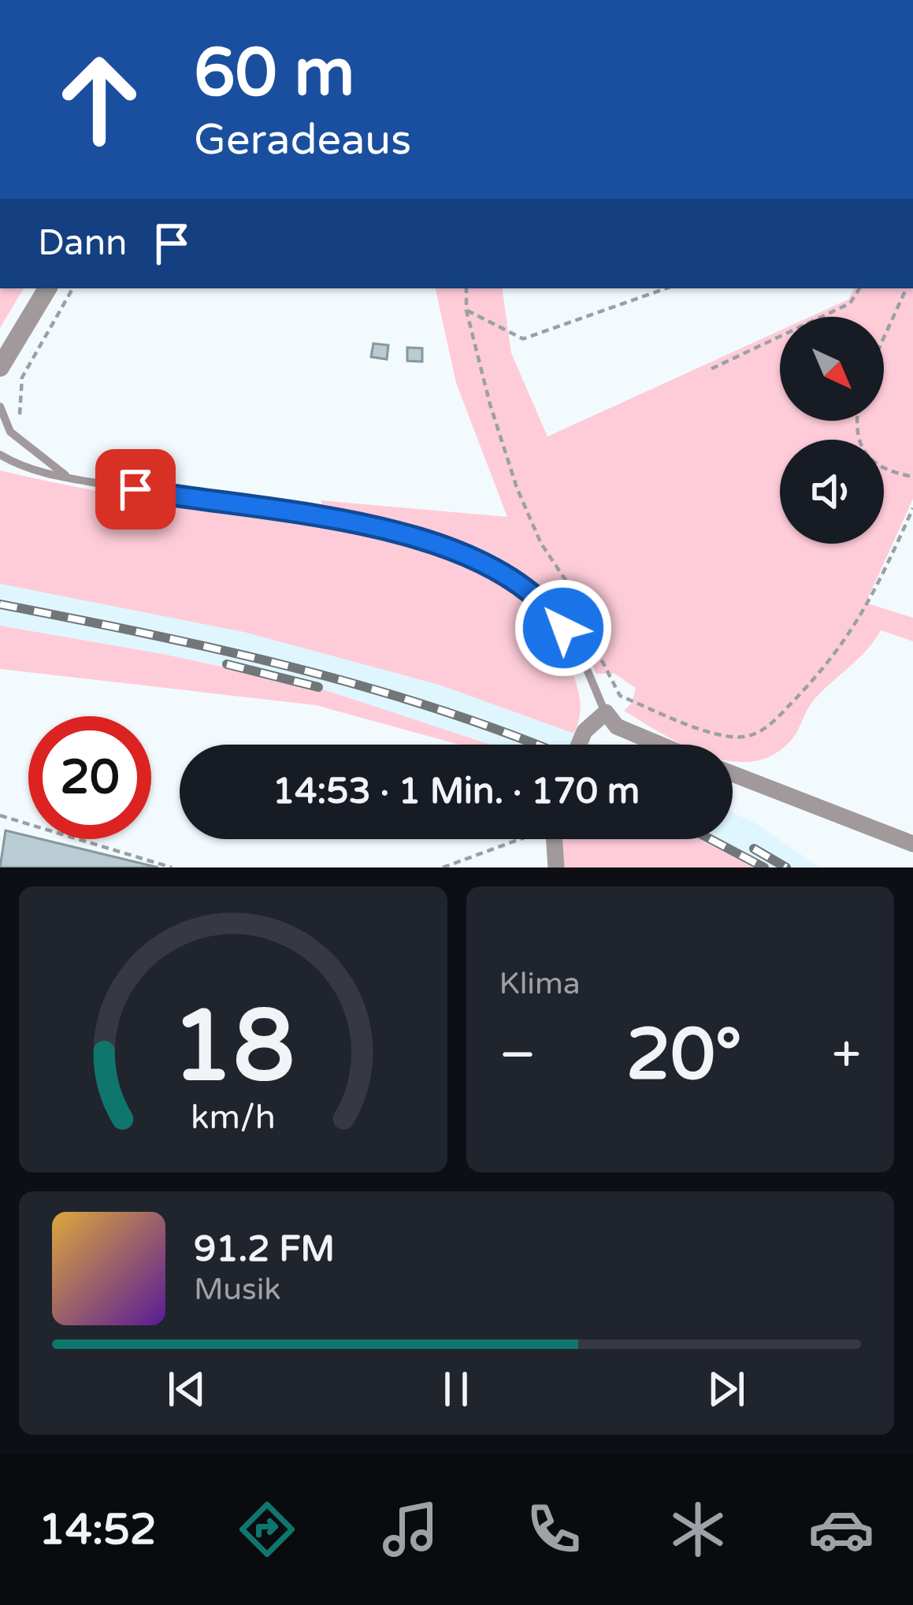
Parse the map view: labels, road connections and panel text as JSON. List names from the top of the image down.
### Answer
{
  "north": "bottom right",
  "page": {
    "turn": ["60 m", "Geradeaus"],
    "then": "Dann",
    "limit": "20",
    "trip": "14:53 · 1 Min. · 170 m",
    "tile": "Klima",
    "heat": ["−", "20°", "+"],
    "song": ["91.2 FM", "Musik"],
    "tabs": "14:52",
    "gauge": ["18", "km/h"]
  }
}
